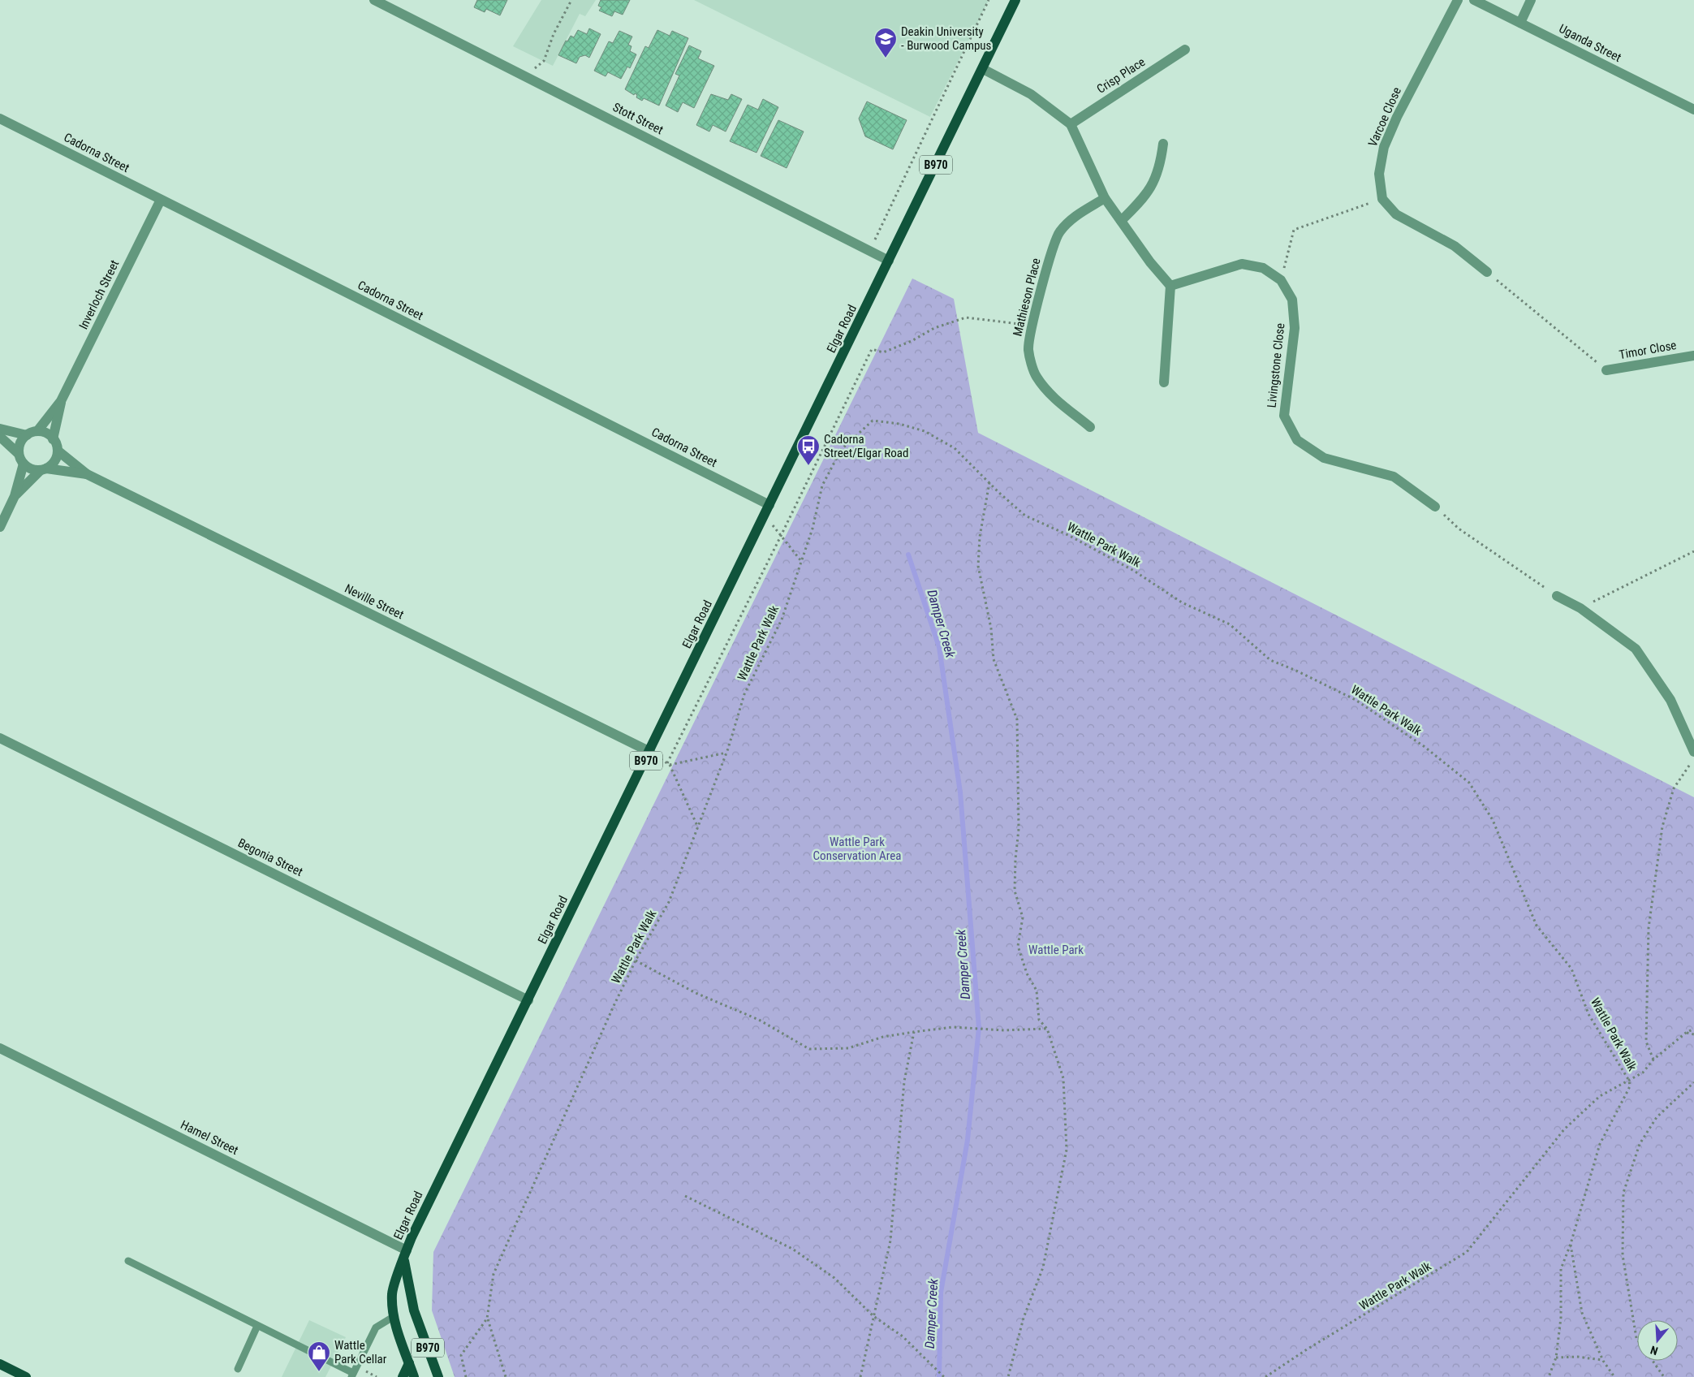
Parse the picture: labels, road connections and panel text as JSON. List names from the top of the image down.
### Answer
{
  "streets": {
    "main road": ["B970", "Elgar Road"],
    "street": [
      "Uganda Street",
      "Crisp Place",
      "Varcoe Close",
      "Stott Street",
      "Cadorna Street",
      "Inverloch Street",
      "Mathieson Place",
      "Timor Close",
      "Livingstone Close",
      "Neville Street",
      "Begonia Street",
      "Hamel Street"
    ],
    "path": ["Wattle Park Walk"]
  },
  "crossings": [
    ["Stott Street", "Elgar Road"],
    ["Cadorna Street", "Inverloch Street"],
    ["Cadorna Street", "Elgar Road"],
    ["Inverloch Street", "Neville Street"],
    ["Elgar Road", "Neville Street"],
    ["Elgar Road", "Begonia Street"],
    ["Elgar Road", "Hamel Street"]
  ],
  "water": ["Damper Creek"],
  "parks": ["Wattle Park Conservation Area", "Wattle Park"],
  "places": {
    "school or university": ["Deakin University - Burwood Campus"],
    "bus stop": ["Cadorna Street/Elgar Road"],
    "shop": ["Wattle Park Cellar"]
  },
  "north": "bottom"
}
